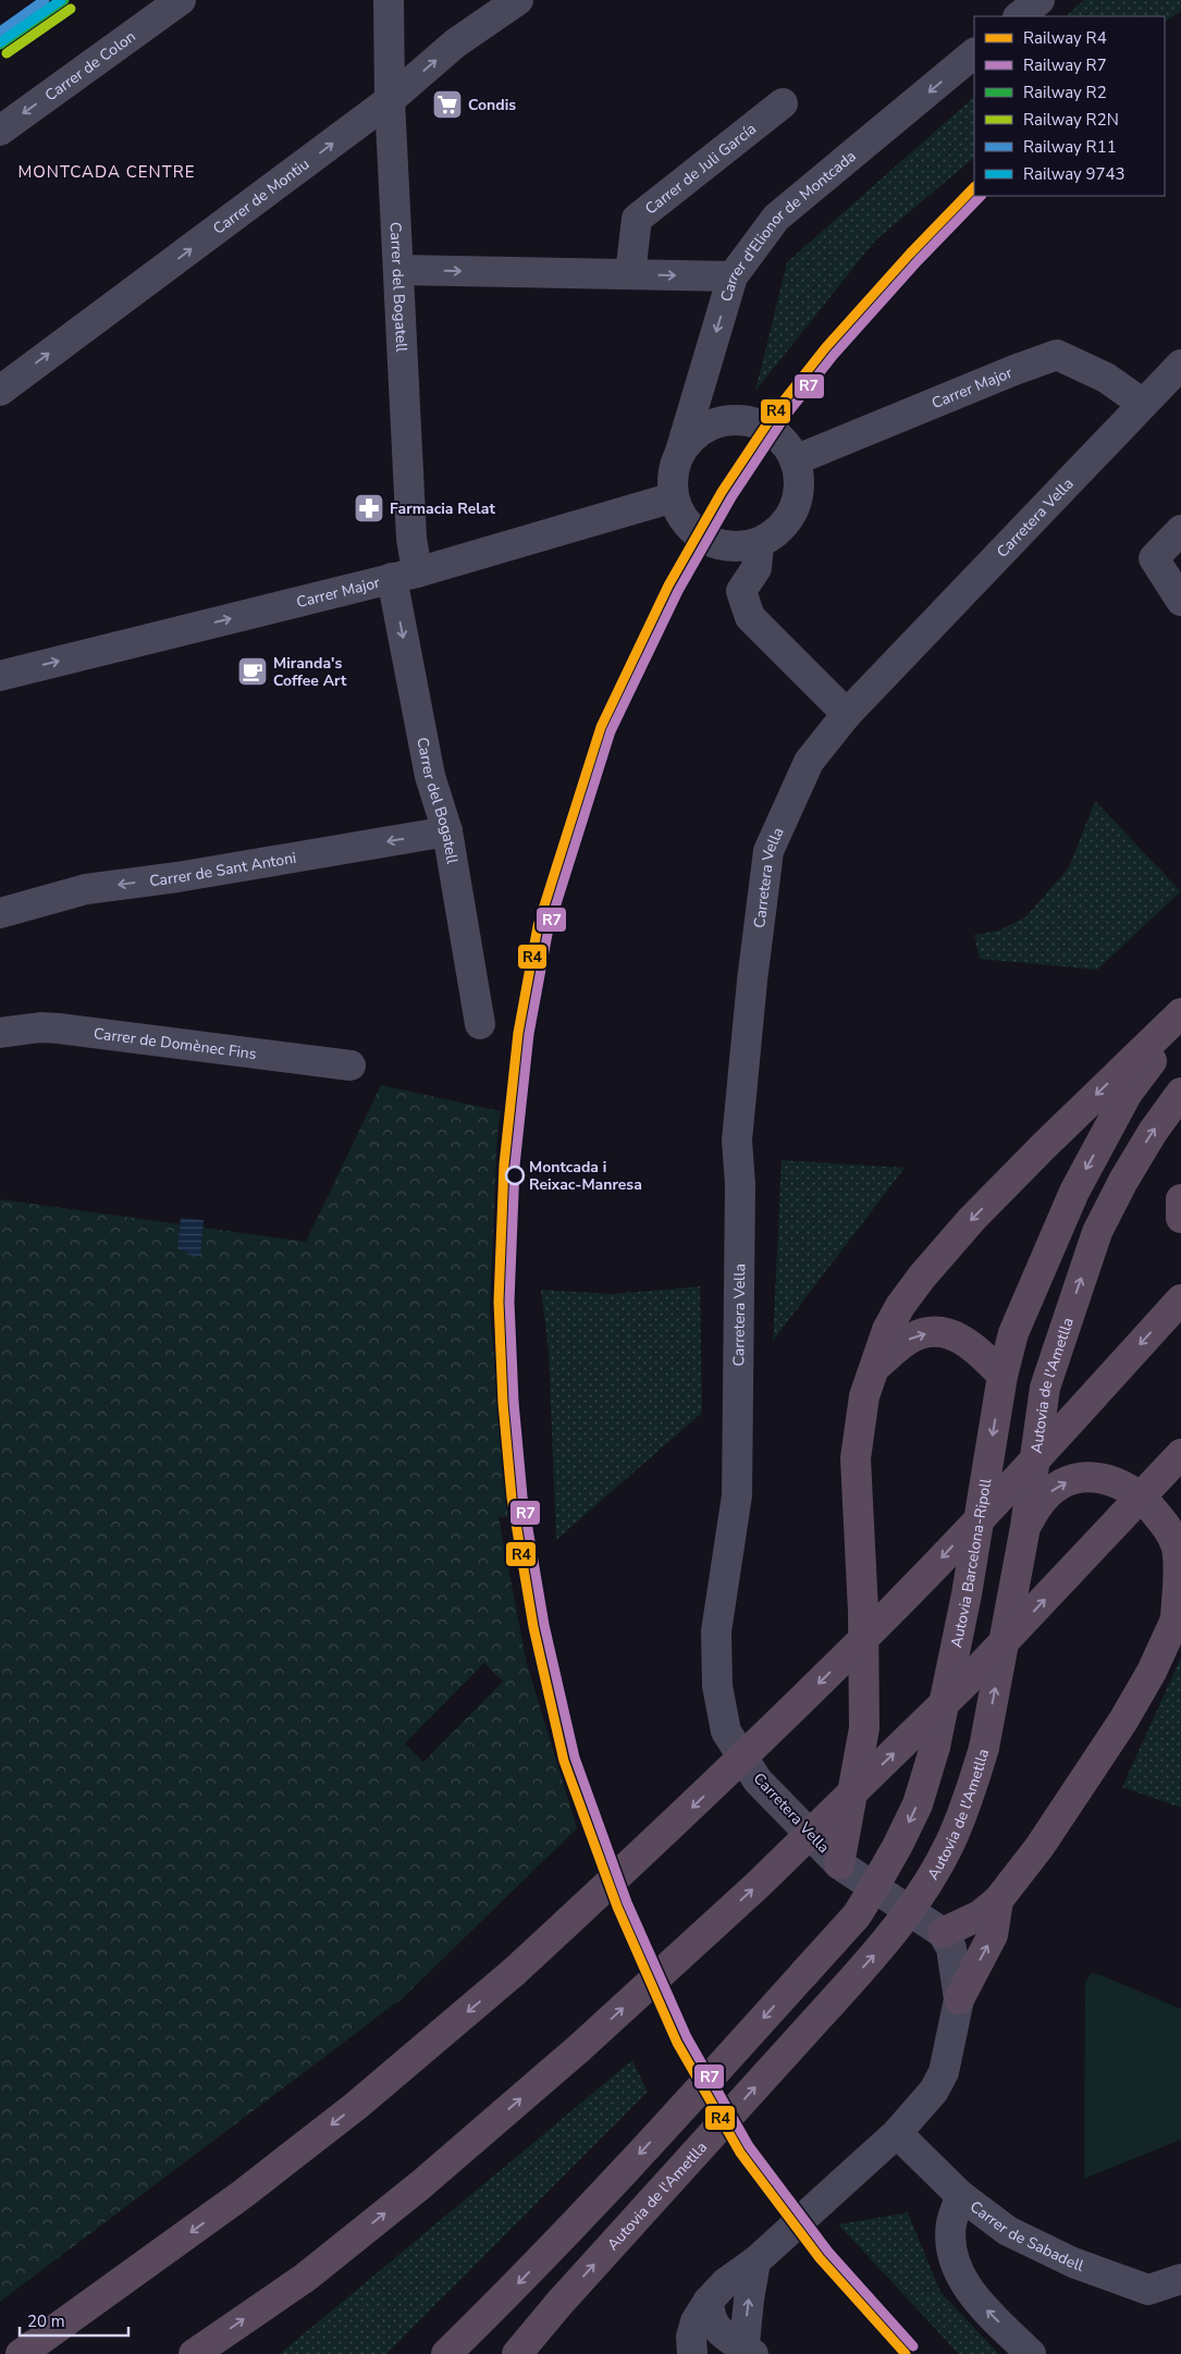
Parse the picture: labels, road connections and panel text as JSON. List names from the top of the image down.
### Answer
{
  "streets": {
    "highway": ["Autovia de l'Ametlla", "Autovia Barcelona-Ripoll"],
    "street": [
      "Carrer de Colon",
      "Carrer de Juli García",
      "Carrer de Montiu",
      "Carrer d'Elionor de Montcada",
      "Carrer del Bogatell",
      "Carrer Major",
      "Carretera Vella",
      "Carrer de Sant Antoni",
      "Carrer de Domènec Fins",
      "Carrer de Sabadell"
    ]
  },
  "crossings": [
    ["Carrer de Montiu", "Carrer del Bogatell"],
    ["Carrer d'Elionor de Montcada", "Carrer Major"],
    ["Carrer del Bogatell", "Carrer Major"],
    ["Carrer del Bogatell", "Carrer de Sant Antoni"],
    ["Carrer Major", "Carretera Vella"]
  ],
  "one_way": [
    "Carrer de Colon",
    "Carrer de Montiu",
    "Carrer d'Elionor de Montcada",
    "Carrer Major",
    "Carrer de Sant Antoni"
  ],
  "districts": ["MONTCADA CENTRE"],
  "places": {
    "supermarket": ["Condis"],
    "pharmacy": ["Farmacia Relat"],
    "cafe": ["Miranda's Coffee Art"],
    "other": ["Montcada i Reixac-Manresa"]
  },
  "lines": [
    "rail line R2",
    "rail line R11",
    "rail line 9743",
    "rail line R2N",
    "rail line R4",
    "rail line R7"
  ],
  "legend": [
    "Railway R4",
    "Railway R7",
    "Railway R2",
    "Railway R2N",
    "Railway R11",
    "Railway 9743"
  ],
  "scale_bar": "20 m"
}
